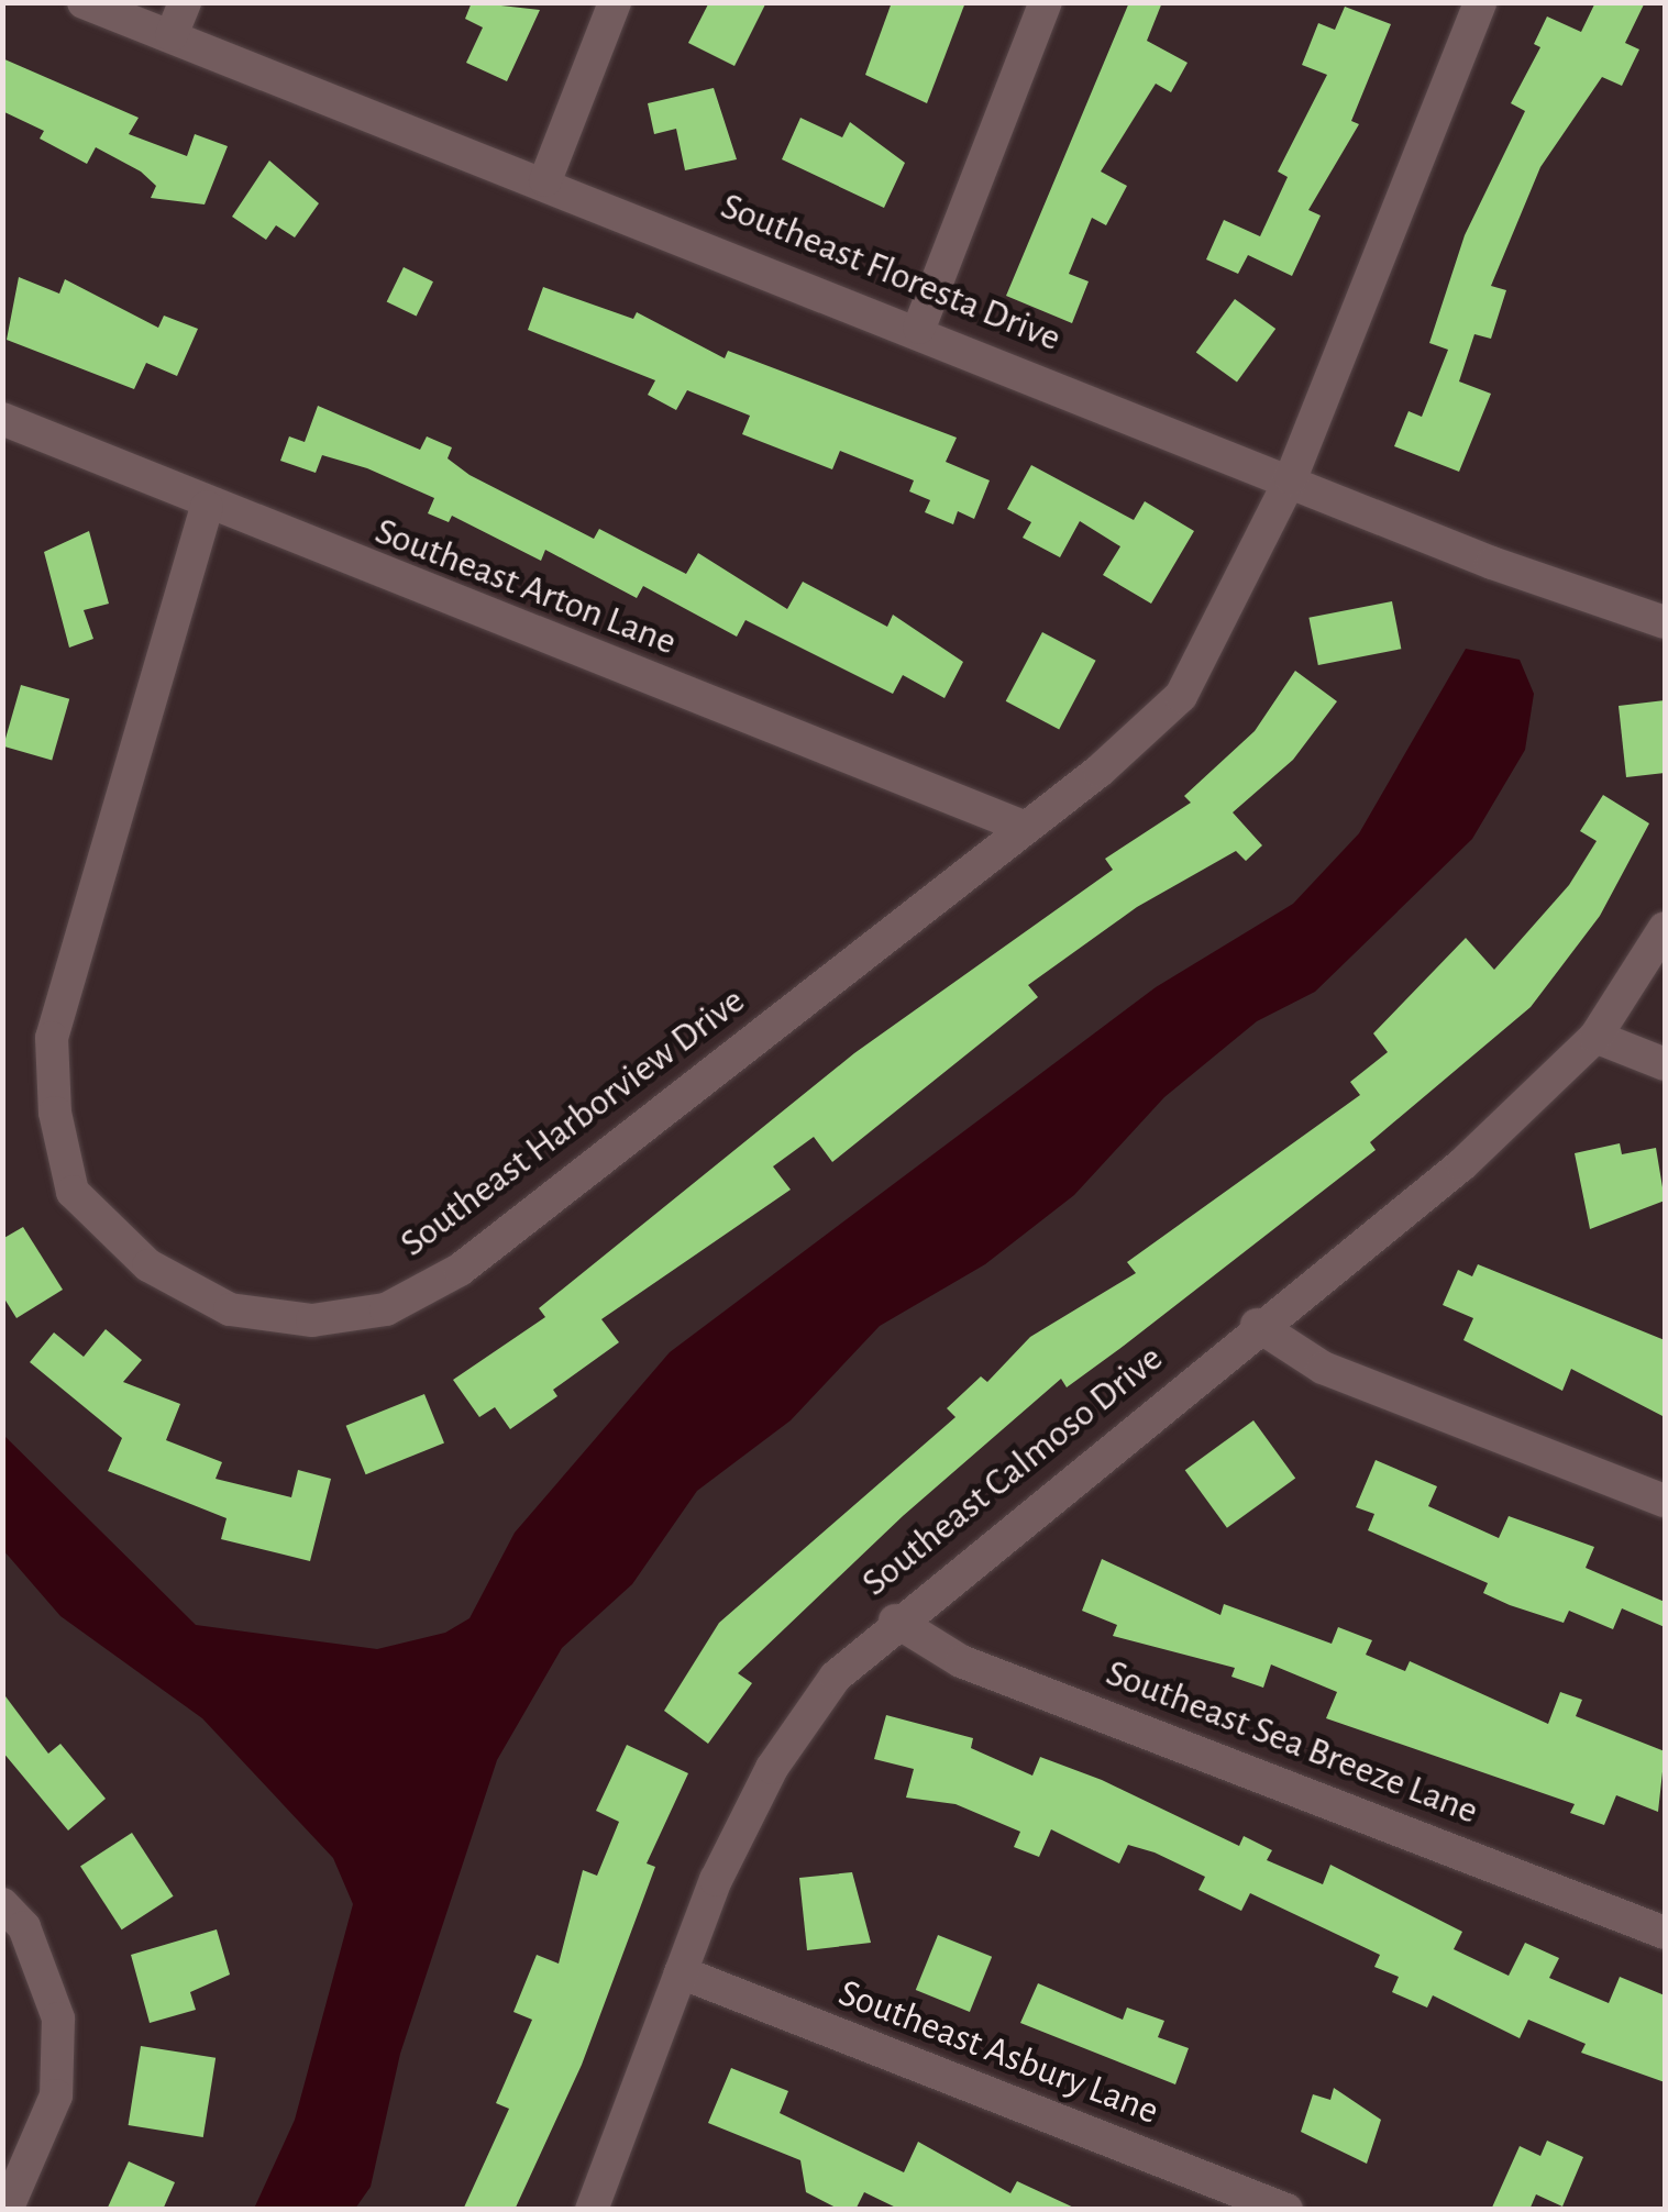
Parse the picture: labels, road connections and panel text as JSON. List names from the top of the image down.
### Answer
{
  "streets": {
    "street": [
      "Southeast Floresta Drive",
      "Southeast Arton Lane",
      "Southeast Harborview Drive",
      "Southeast Calmoso Drive",
      "Southeast Sea Breeze Lane",
      "Southeast Asbury Lane"
    ]
  },
  "crossings": [
    ["Southeast Floresta Drive", "Southeast Harborview Drive"],
    ["Southeast Arton Lane", "Southeast Harborview Drive"],
    ["Southeast Calmoso Drive", "Southeast Sea Breeze Lane"],
    ["Southeast Calmoso Drive", "Southeast Asbury Lane"]
  ]
}
